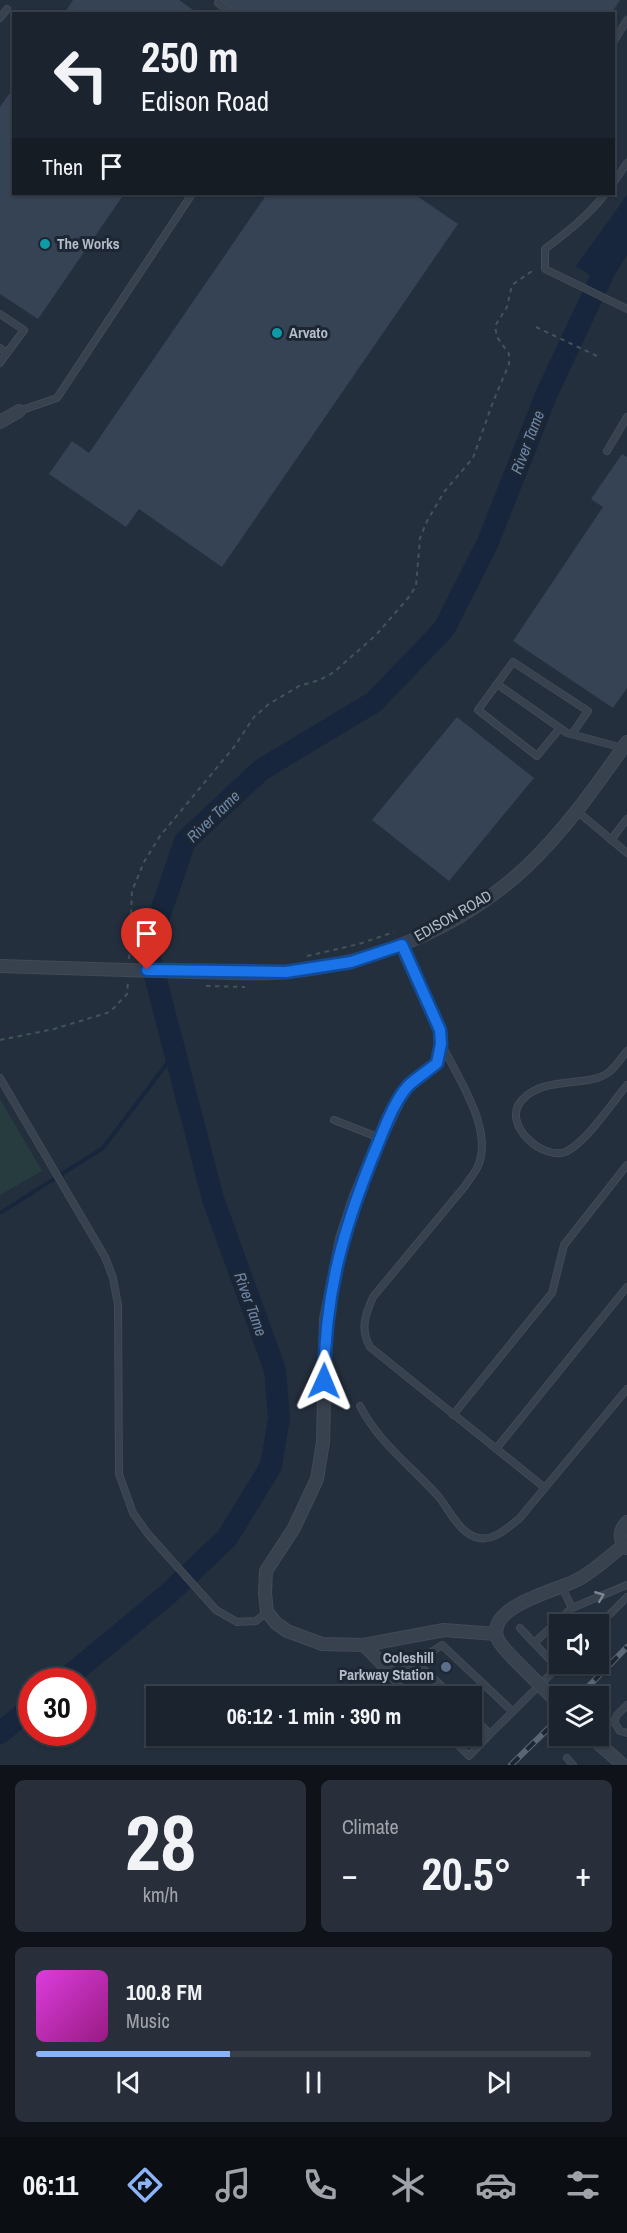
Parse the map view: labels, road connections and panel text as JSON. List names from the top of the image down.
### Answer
{
  "streets": {
    "street": ["EDISON ROAD"]
  },
  "water": ["River Tame"],
  "places": ["The Works", "Arvato", "Coleshill Parkway Station"],
  "page": {
    "turn": ["250 m", "Edison Road"],
    "then": "Then",
    "limit": "30",
    "trip": "06:12 · 1 min · 390 m",
    "tile": [
      ["28", "km/h"],
      "Climate"
    ],
    "heat": ["−", "20.5°", "+"],
    "song": ["100.8 FM", "Music"],
    "tabs": "06:11"
  }
}
